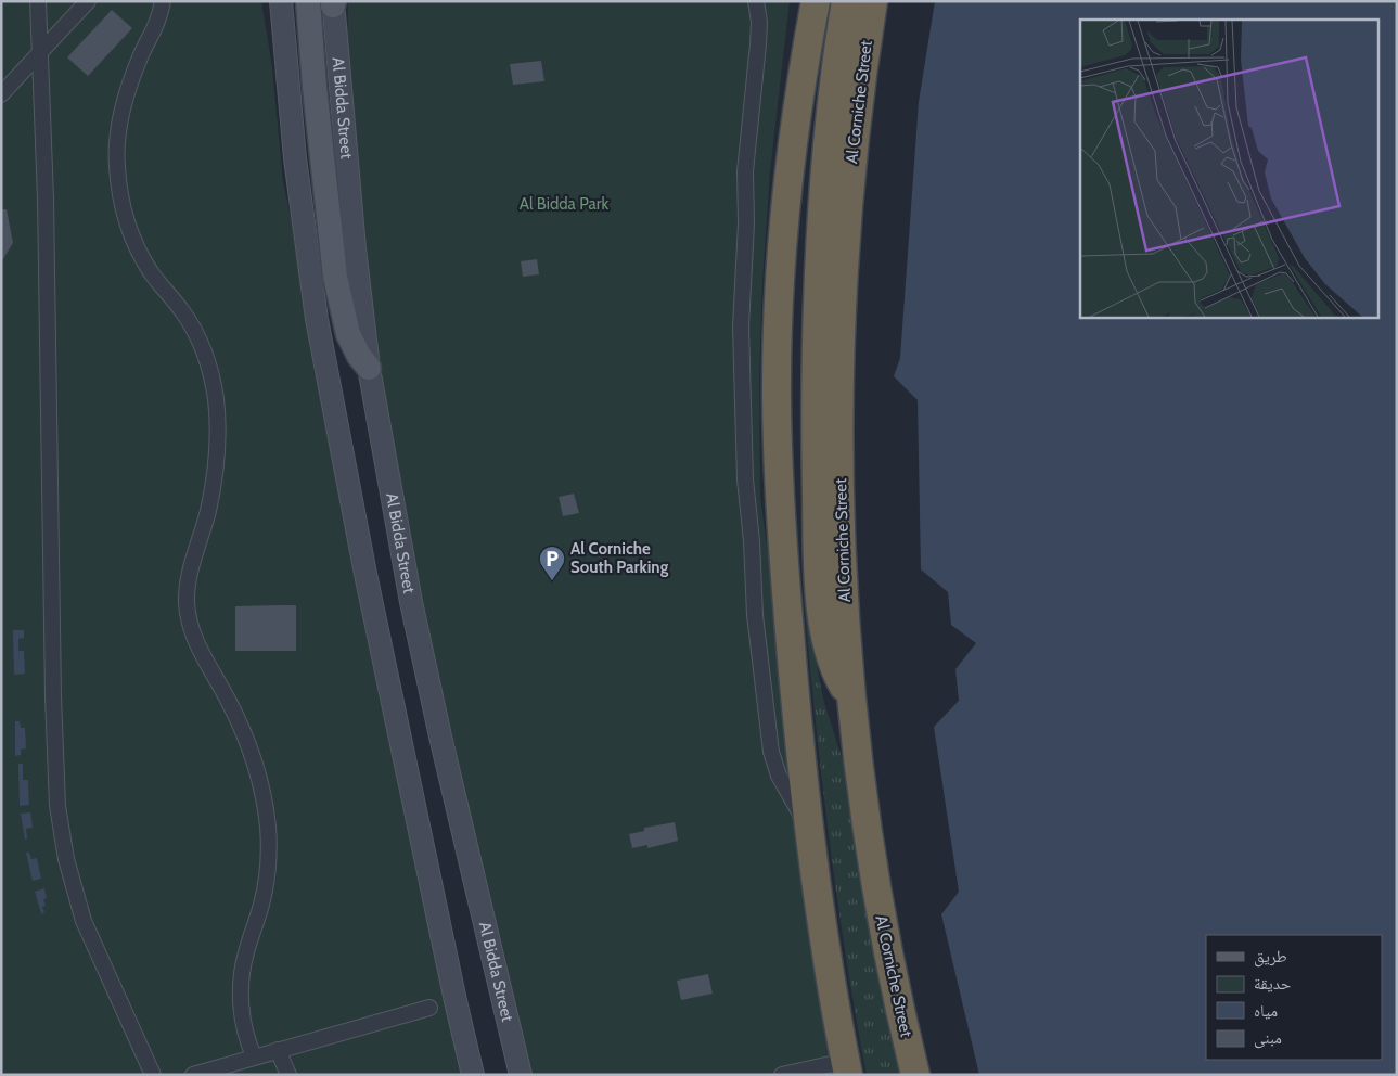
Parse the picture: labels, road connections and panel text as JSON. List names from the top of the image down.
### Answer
{
  "streets": {
    "highway": ["Al Corniche Street"],
    "main road": ["Al Bidda Street"]
  },
  "parks": ["Al Bidda Park"],
  "places": {
    "parking": ["Al Corniche South Parking"]
  },
  "legend": [
    "طريق",
    "حديقة",
    "مياه",
    "مبنى"
  ]
}
